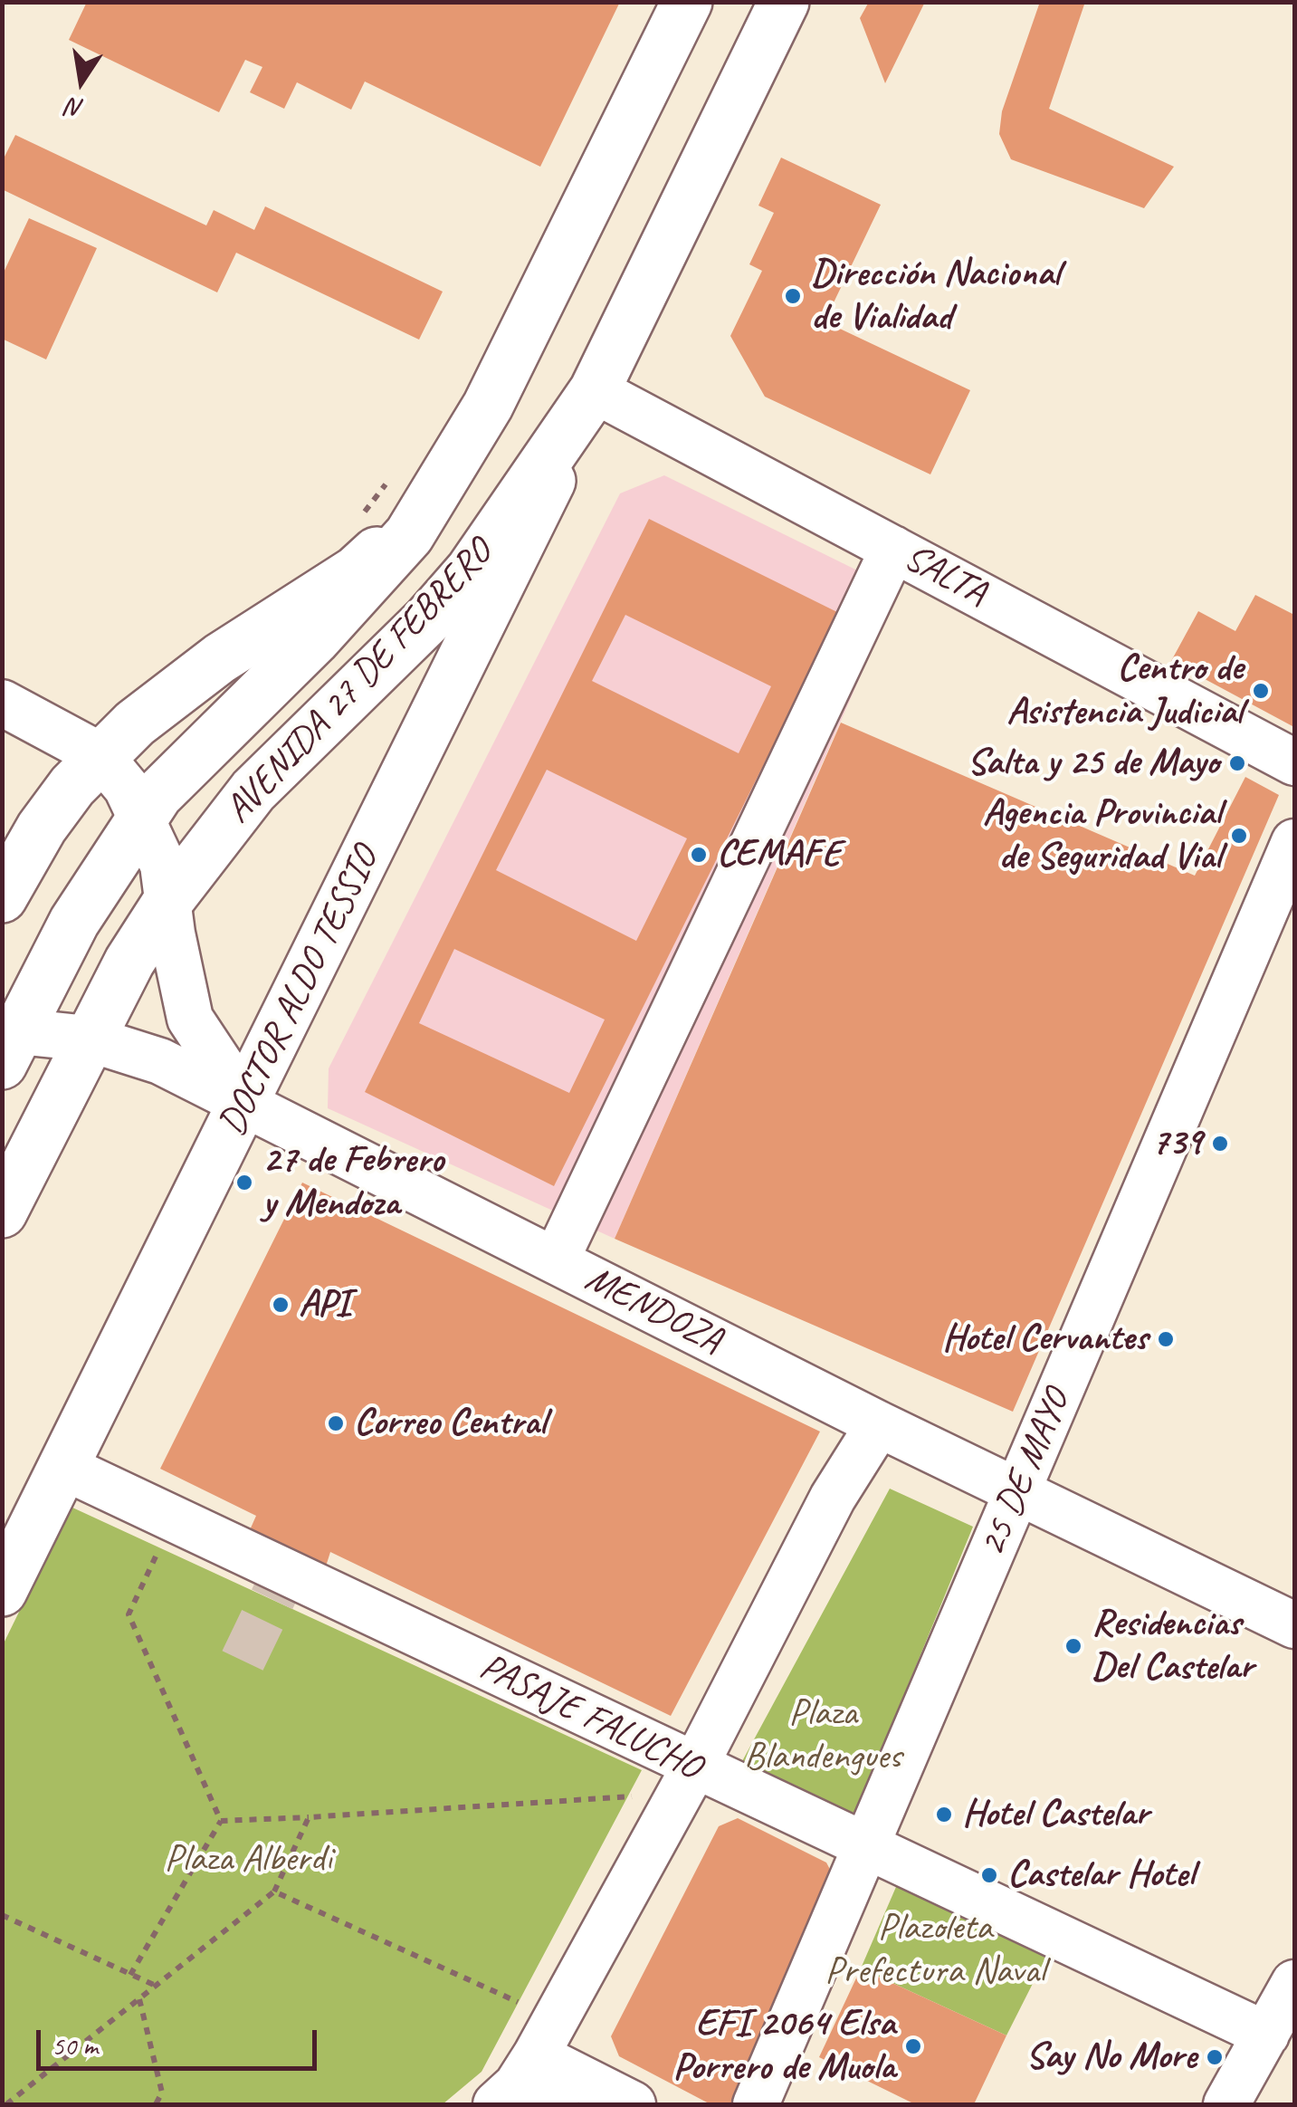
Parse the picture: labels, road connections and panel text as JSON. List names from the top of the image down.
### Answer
{
  "streets": {
    "main road": ["AVENIDA 27 DE FEBRERO", "DOCTOR ALDO TESSIO"],
    "street": [
      "SALTA",
      "MENDOZA",
      "25 DE MAYO",
      "PASAJE FALUCHO"
    ]
  },
  "crossings": [
    ["SALTA", "AVENIDA 27 DE FEBRERO"],
    ["SALTA", "DOCTOR ALDO TESSIO"],
    ["AVENIDA 27 DE FEBRERO", "DOCTOR ALDO TESSIO"],
    ["AVENIDA 27 DE FEBRERO", "MENDOZA"],
    ["DOCTOR ALDO TESSIO", "MENDOZA"],
    ["DOCTOR ALDO TESSIO", "PASAJE FALUCHO"],
    ["MENDOZA", "25 DE MAYO"],
    ["25 DE MAYO", "PASAJE FALUCHO"]
  ],
  "parks": ["Plaza Blandengues", "Plaza Alberdi", "Plazoleta Prefectura Naval"],
  "places": [
    "Dirección Nacional de Vialidad",
    "Centro de Asistencia Judicial",
    "Salta y 25 de Mayo",
    "Agencia Provincial de Seguridad Vial",
    "CEMAFE",
    "739",
    "27 de Febrero y Mendoza",
    "API",
    "Hotel Cervantes",
    "Correo Central",
    "Residencias Del Castelar",
    "Hotel Castelar",
    "Castelar Hotel",
    "EFI 2064 Elsa Porrero de Muola",
    "Say No More"
  ],
  "scale_bar": "50 m",
  "north": "bottom"
}
